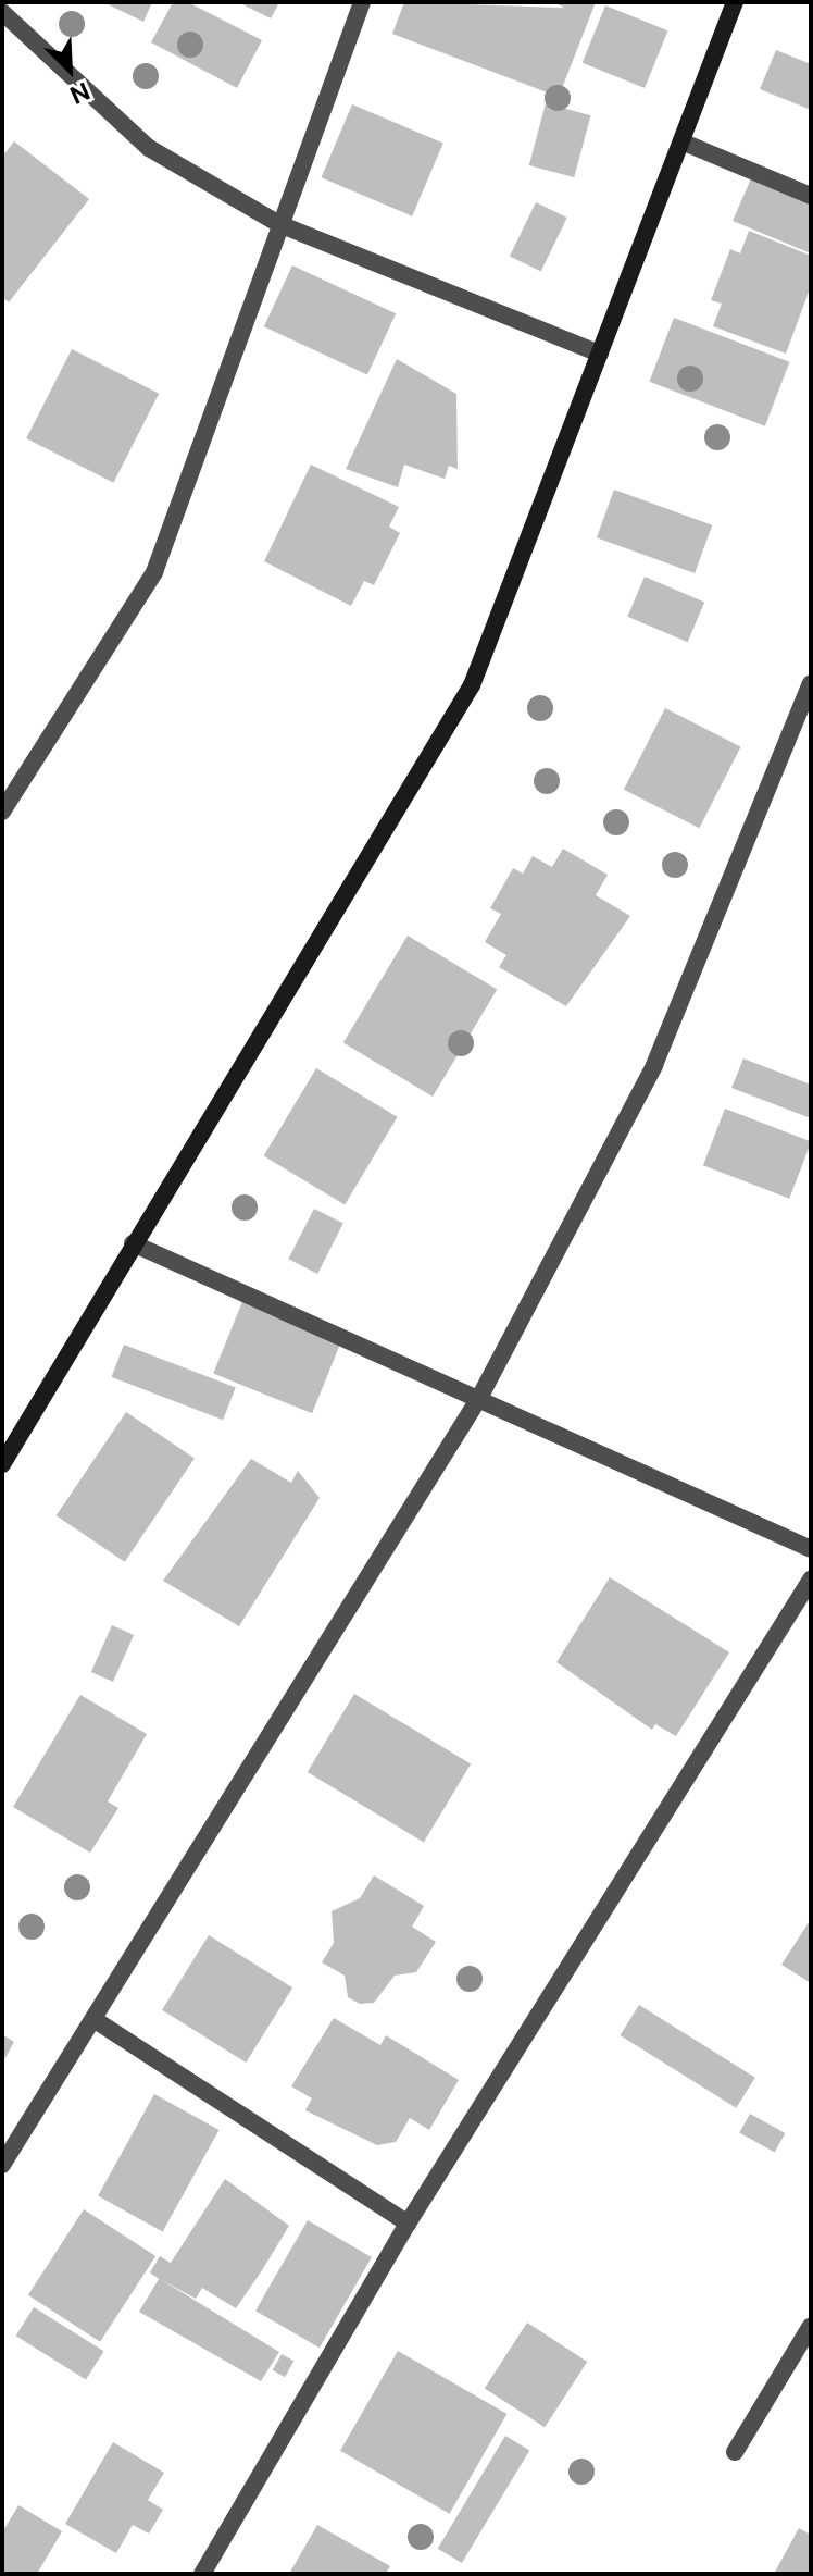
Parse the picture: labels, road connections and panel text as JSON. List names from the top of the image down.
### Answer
{
  "north": "bottom right"
}
